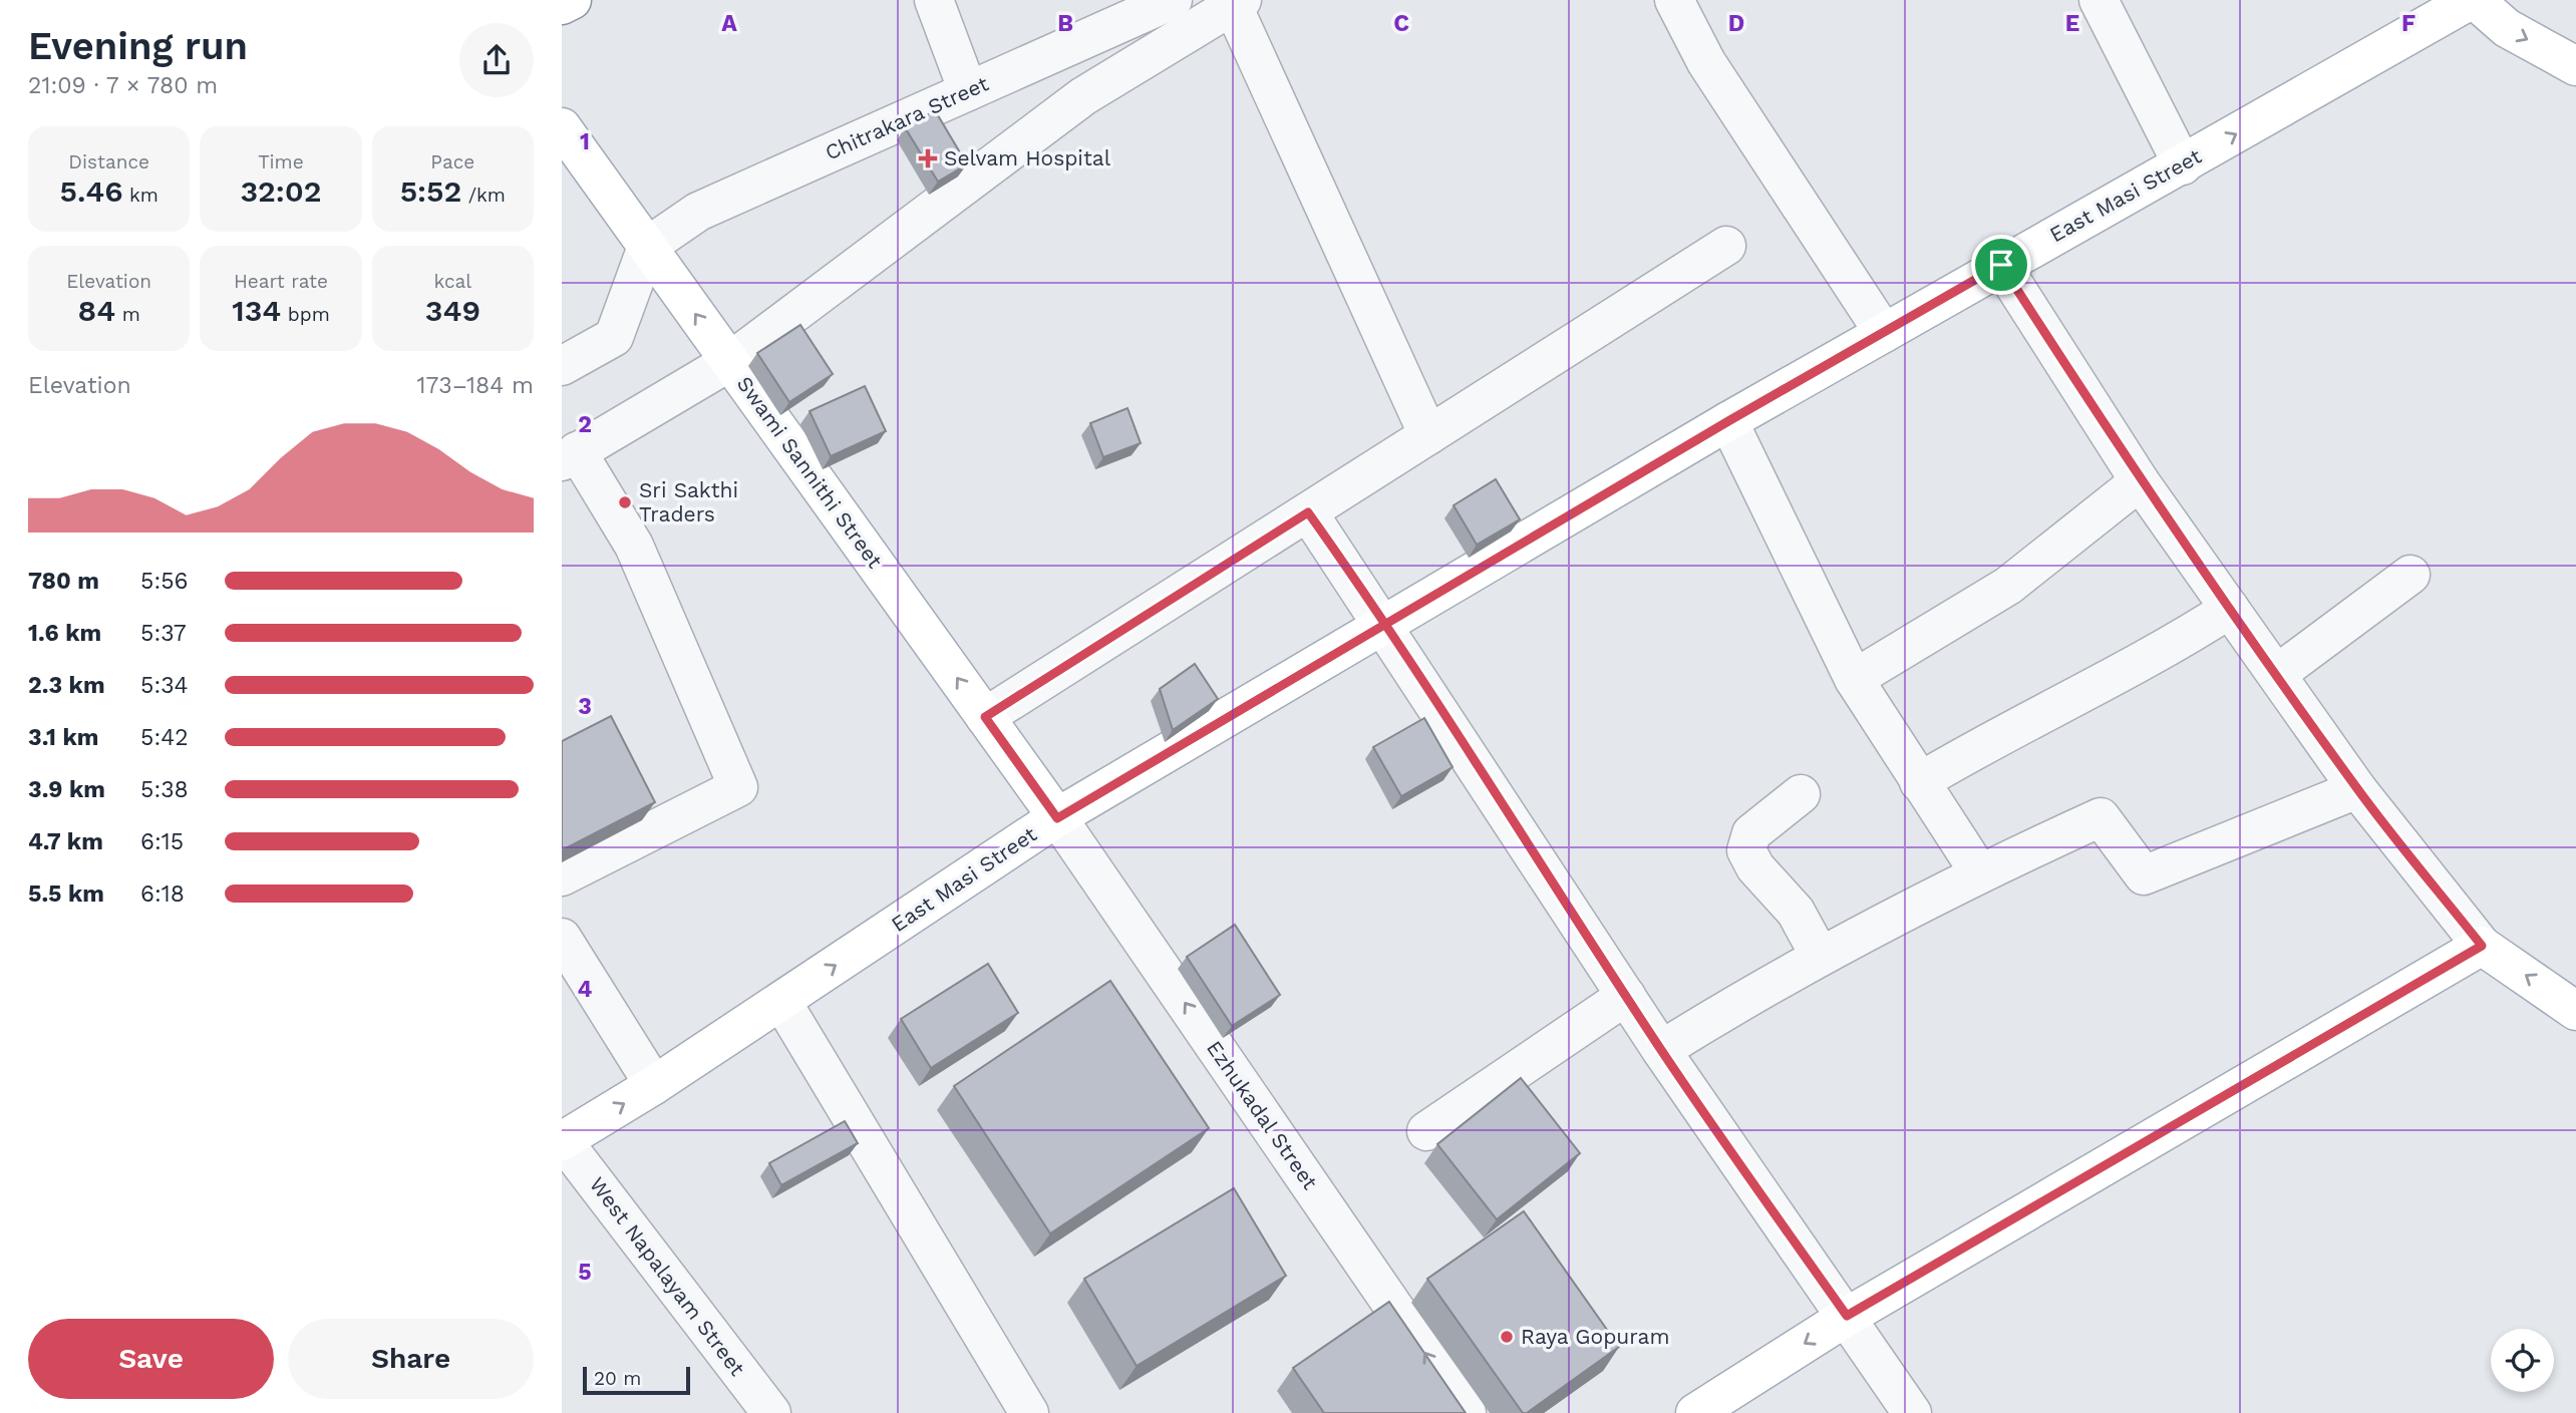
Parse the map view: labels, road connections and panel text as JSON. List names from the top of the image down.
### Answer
{
  "streets": {
    "main road": ["East Masi Street", "Swami Sannithi Street"],
    "street": ["Chitrakara Street", "Ezhukadal Street", "West Napalayam Street"]
  },
  "crossings": [
    ["Chitrakara Street", "Swami Sannithi Street"],
    ["East Masi Street", "Swami Sannithi Street"],
    ["East Masi Street", "Ezhukadal Street"],
    ["East Masi Street", "West Napalayam Street"],
    ["Swami Sannithi Street", "Ezhukadal Street"]
  ],
  "one_way": ["Swami Sannithi Street"],
  "places": {
    "health": ["Selvam Hospital"],
    "other": ["Sri Sakthi Traders", "Raya Gopuram"]
  },
  "scale_bar": "20 m",
  "page": {
    "heading": ["Evening run", "21:09 · 7 × 780 m"],
    "stats": [
      ["Distance", "5.46 km"],
      ["Time", "32:02"],
      ["Pace", "5:52 /km"],
      ["Elevation", "84 m"],
      ["Heart rate", "134 bpm"],
      ["kcal", "349"]
    ],
    "chart": ["Elevation", "173–184 m"],
    "list": [
      {
        "name": "780 m",
        "note": "5:56"
      },
      {
        "name": "1.6 km",
        "note": "5:37"
      },
      {
        "name": "2.3 km",
        "note": "5:34"
      },
      {
        "name": "3.1 km",
        "note": "5:42"
      },
      {
        "name": "3.9 km",
        "note": "5:38"
      },
      {
        "name": "4.7 km",
        "note": "6:15"
      },
      {
        "name": "5.5 km",
        "note": "6:18"
      }
    ],
    "buttons": ["Save", "Share"],
    "scale": "20 m"
  },
  "grid": {
    "columns": [
      "A",
      "B",
      "C",
      "D",
      "E",
      "F"
    ],
    "rows": [
      "1",
      "2",
      "3",
      "4",
      "5"
    ]
  }
}
